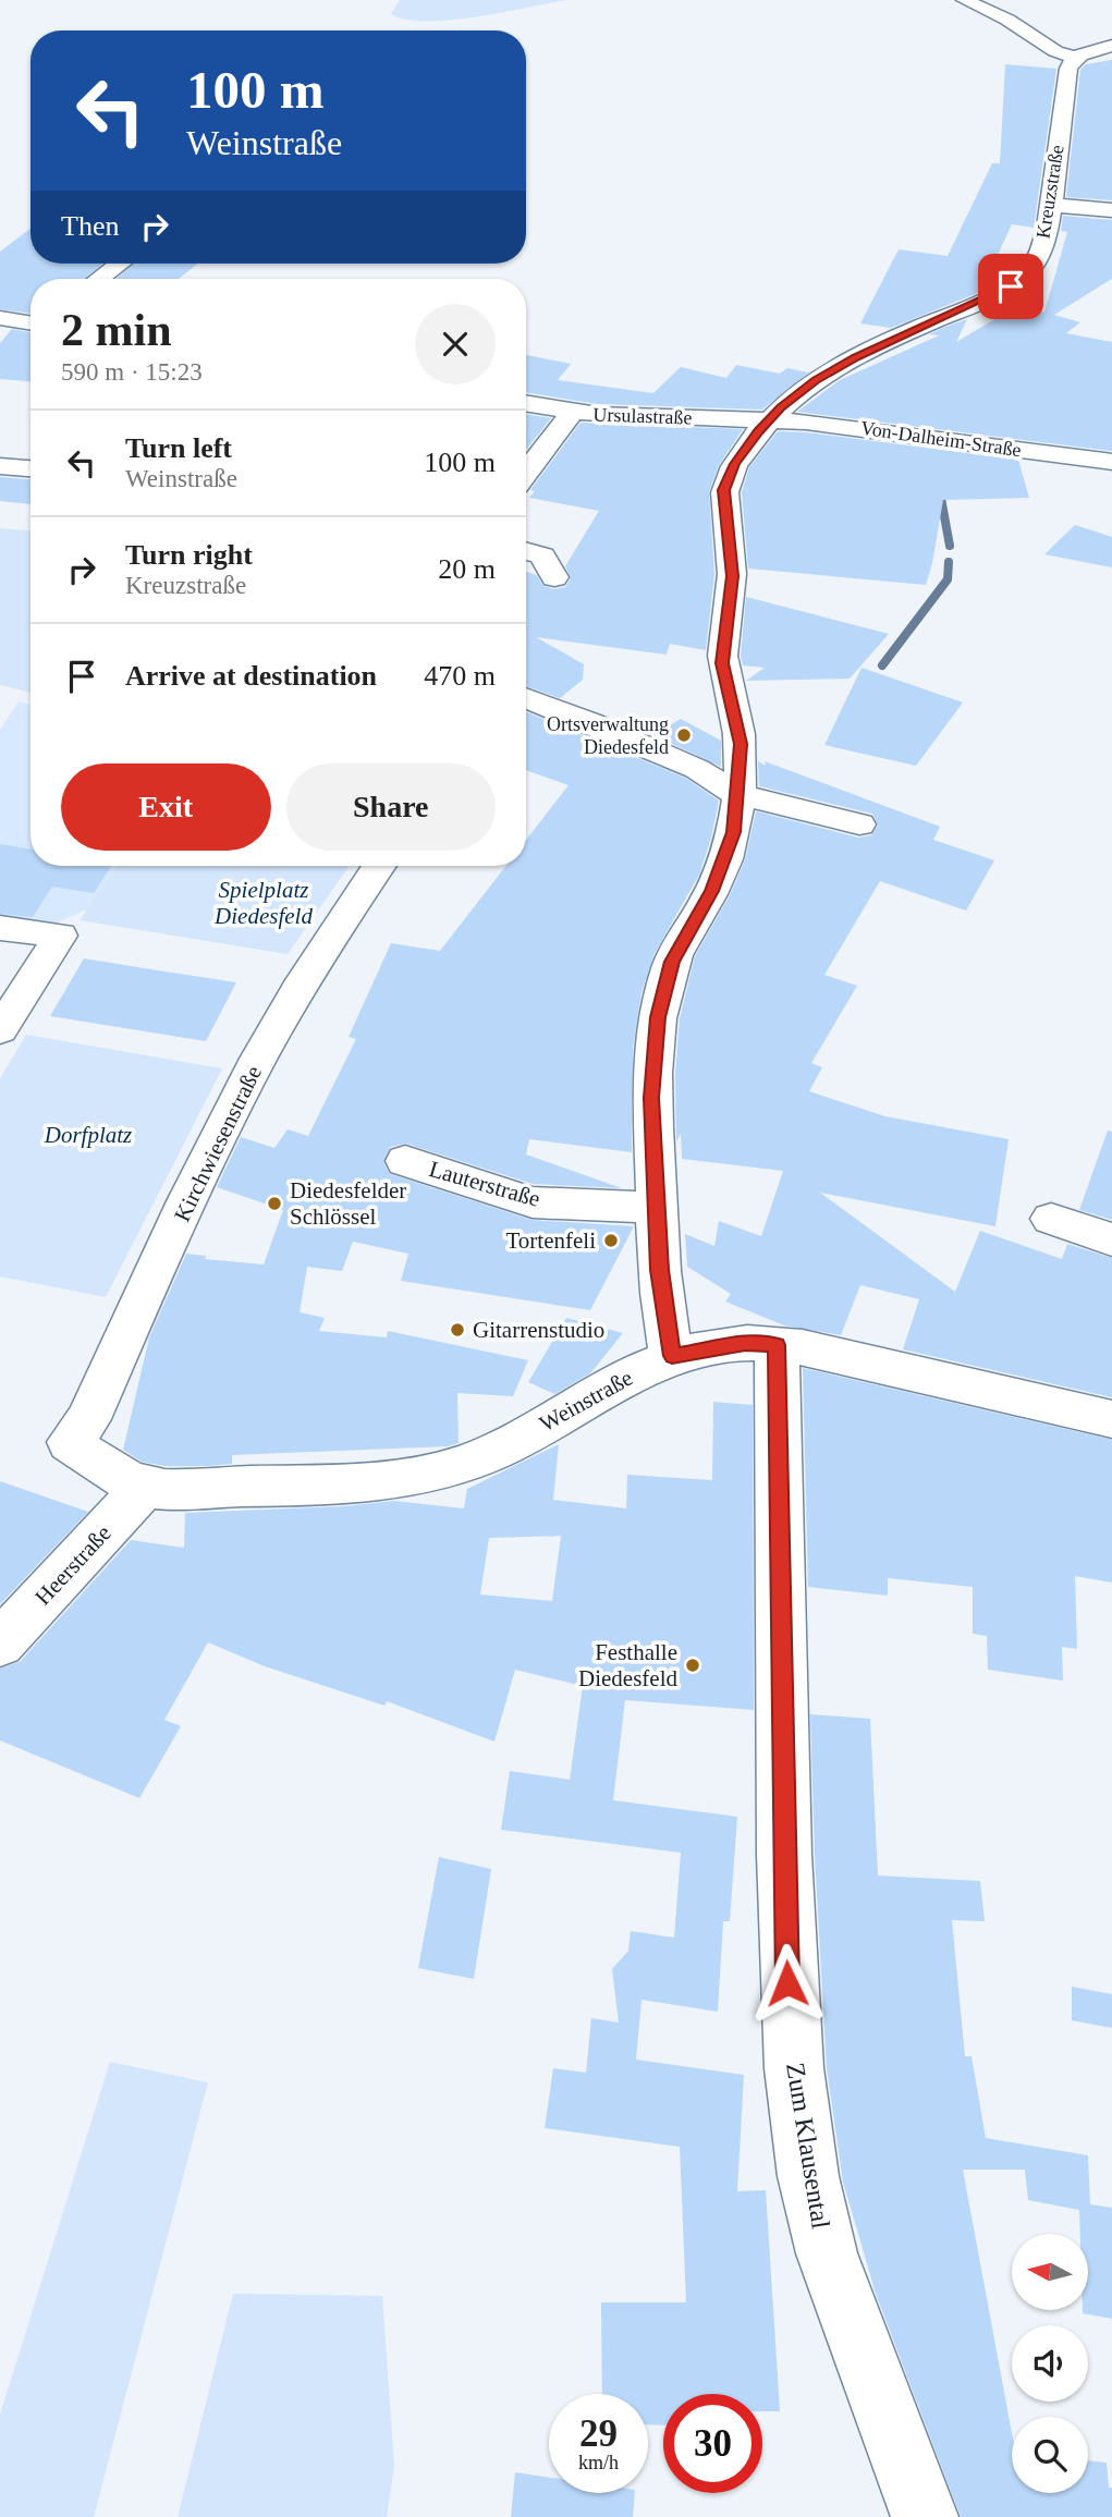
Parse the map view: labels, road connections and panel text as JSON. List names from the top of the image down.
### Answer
{
  "streets": {
    "street": [
      "Kreuzstraße",
      "Ursulastraße",
      "Von-Dalheim-Straße",
      "Kirchwiesenstraße",
      "Lauterstraße",
      "Weinstraße",
      "Heerstraße",
      "Zum Klausental"
    ]
  },
  "crossings": [
    ["Kreuzstraße", "Ursulastraße"],
    ["Kreuzstraße", "Von-Dalheim-Straße"],
    ["Kreuzstraße", "Lauterstraße"],
    ["Kreuzstraße", "Weinstraße"],
    ["Ursulastraße", "Von-Dalheim-Straße"],
    ["Kirchwiesenstraße", "Weinstraße"],
    ["Weinstraße", "Heerstraße"],
    ["Weinstraße", "Zum Klausental"]
  ],
  "parks": ["Spielplatz Diedesfeld", "Dorfplatz"],
  "places": [
    "Ortsverwaltung Diedesfeld",
    "Diedesfelder Schlössel",
    "Tortenfeli",
    "Gitarrenstudio",
    "Festhalle Diedesfeld"
  ],
  "north": "left",
  "page": {
    "turn": ["100 m", "Weinstraße"],
    "then": "Then",
    "heading": ["2 min", "590 m · 15:23"],
    "list": [
      {
        "name": "Turn left",
        "note": "Weinstraße",
        "value": "100 m"
      },
      {
        "name": "Turn right",
        "note": "Kreuzstraße",
        "value": "20 m"
      },
      {
        "name": "Arrive at destination",
        "value": "470 m"
      }
    ],
    "buttons": ["Exit", "Share"],
    "speed": "29 km/h",
    "limit": "30"
  }
}
